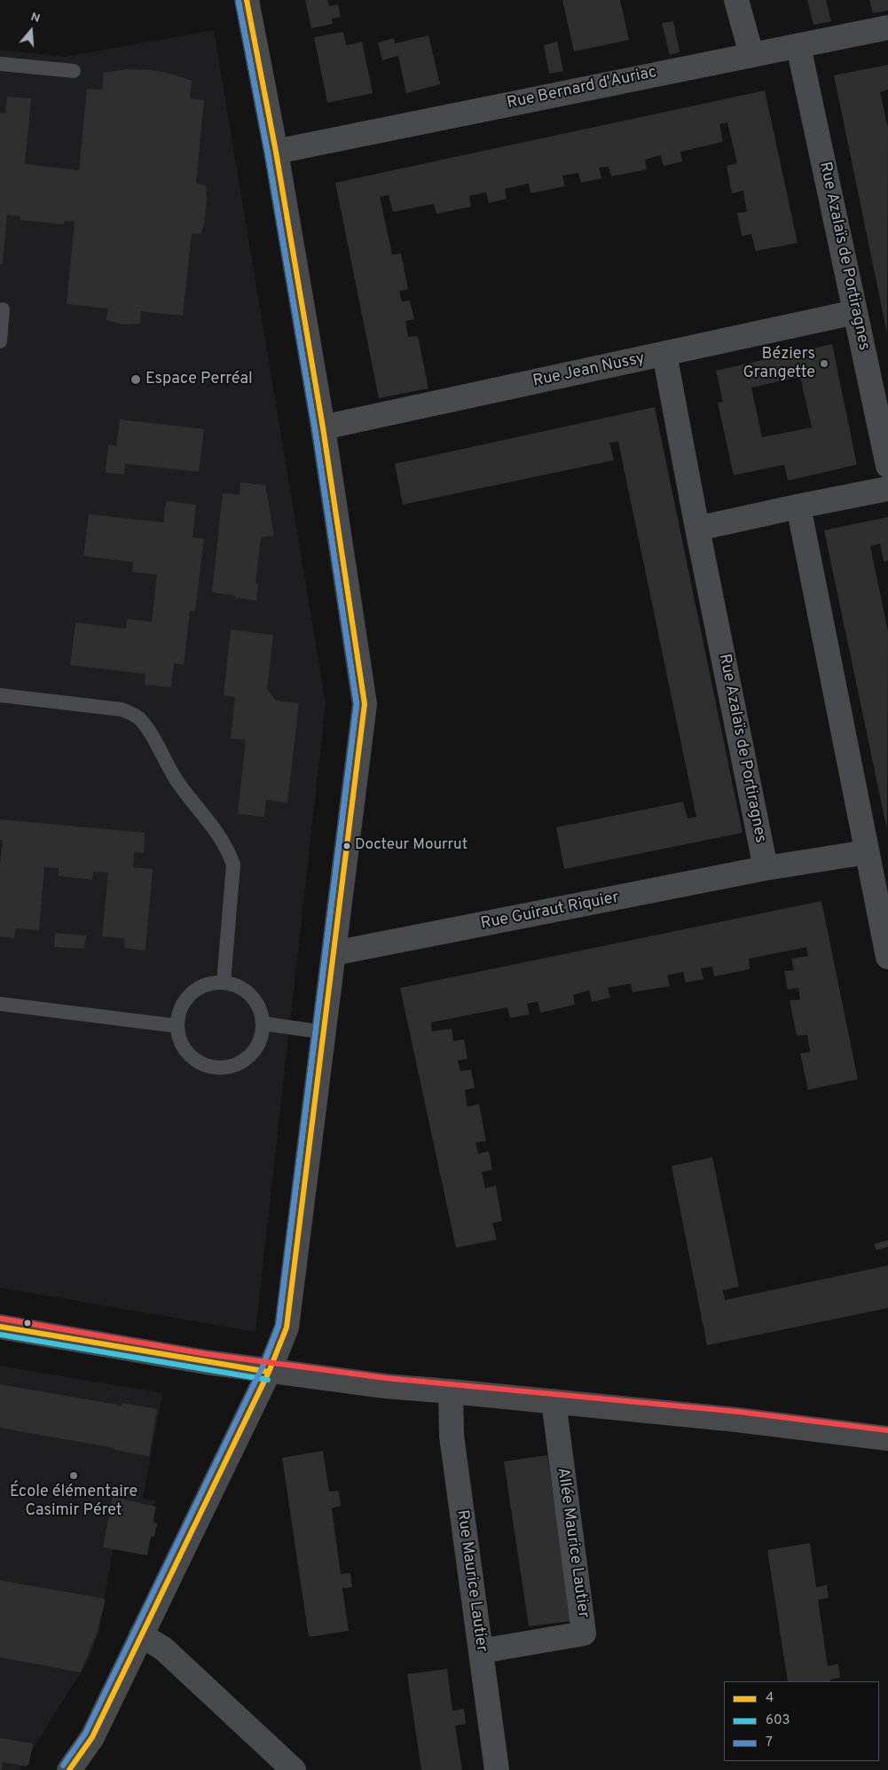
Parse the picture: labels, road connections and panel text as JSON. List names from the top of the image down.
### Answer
{
  "streets": {
    "street": [
      "Rue Bernard d'Auriac",
      "Rue Azalaïs de Portiragnes",
      "Rue Jean Nussy",
      "Rue Guiraut Riquier",
      "Allée Maurice Lautier",
      "Rue Maurice Lautier"
    ]
  },
  "crossings": [
    ["Rue Bernard d'Auriac", "Rue Azalaïs de Portiragnes"],
    ["Rue Azalaïs de Portiragnes", "Rue Jean Nussy"],
    ["Rue Azalaïs de Portiragnes", "Rue Guiraut Riquier"],
    ["Allée Maurice Lautier", "Rue Maurice Lautier"]
  ],
  "places": [
    "Béziers Grangette",
    "Espace Perréal",
    "Docteur Mourrut",
    "École élémentaire Casimir Péret"
  ],
  "lines": ["transit line 4", "transit line 603", "transit line 7"],
  "legend": ["4", "603", "7"],
  "north": "top"
}
